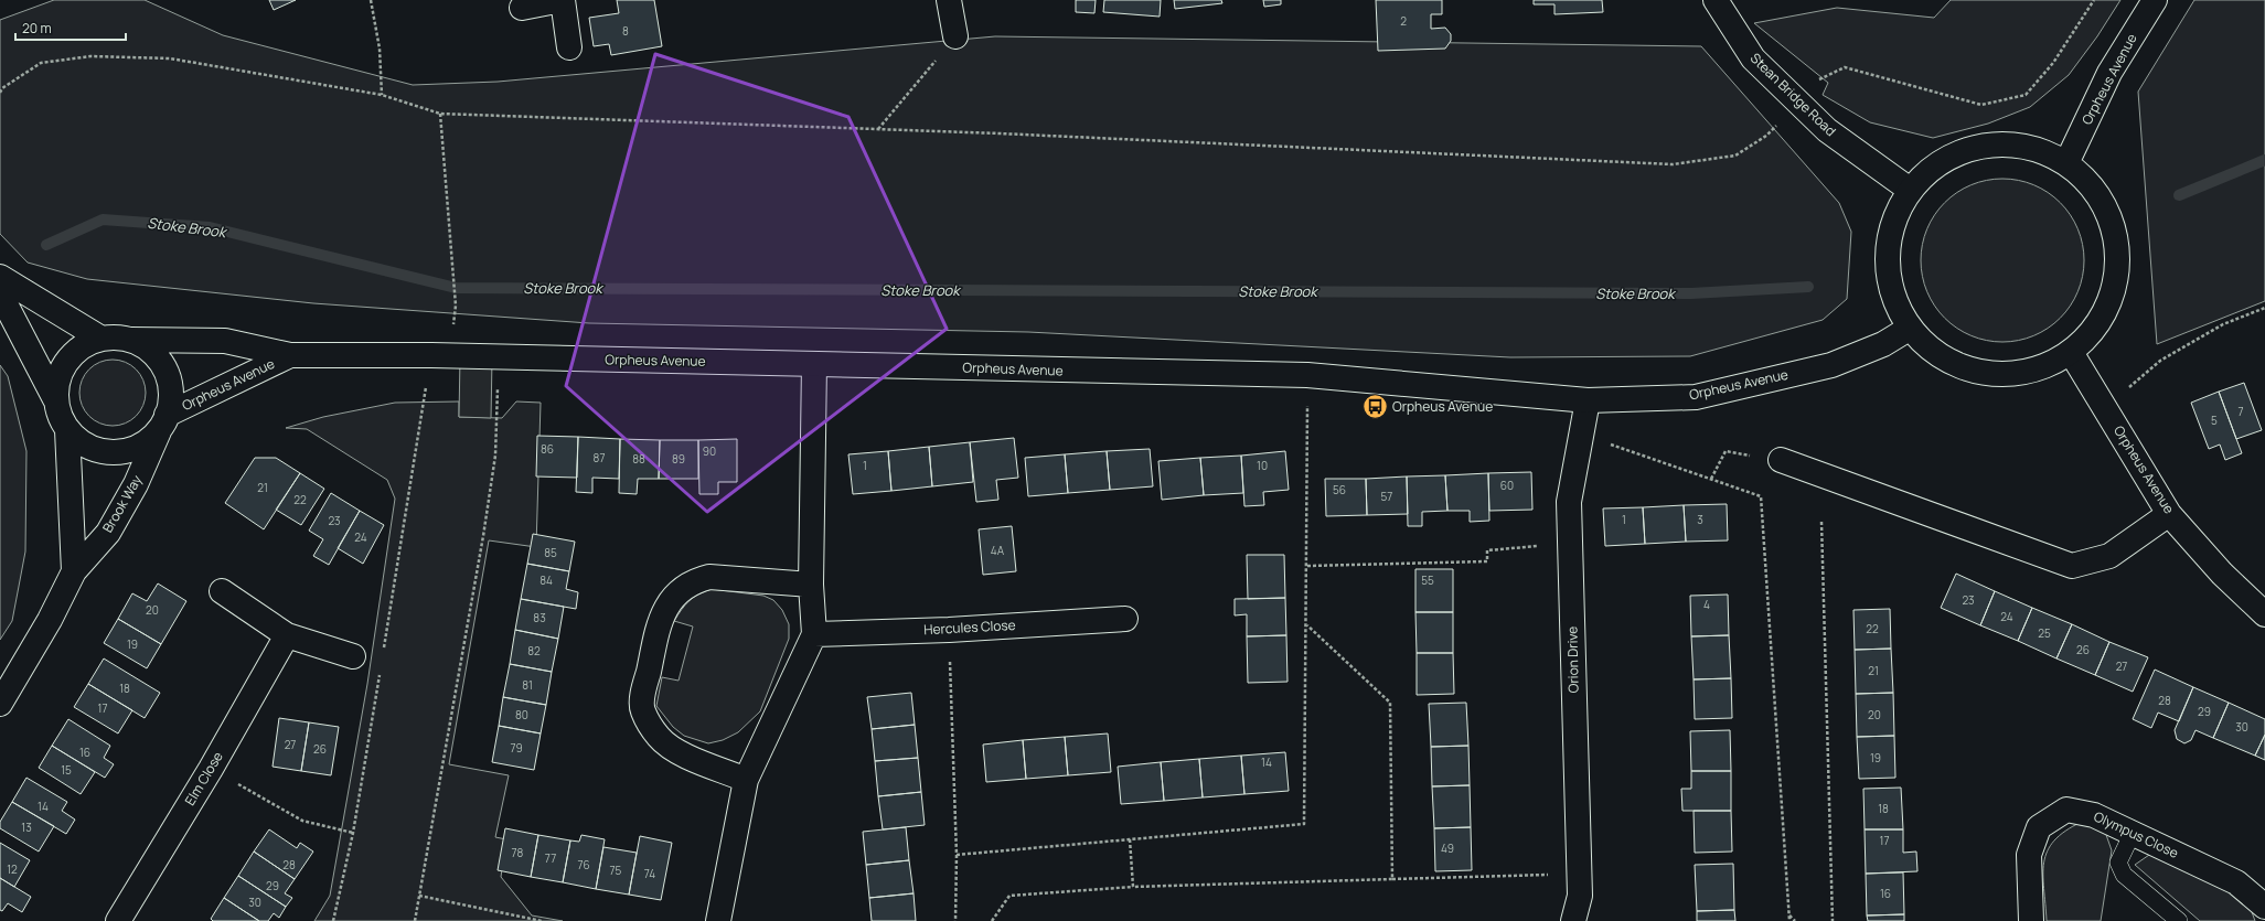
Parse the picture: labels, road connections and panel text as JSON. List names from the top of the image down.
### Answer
{
  "streets": {
    "street": [
      "Orpheus Avenue",
      "Stean Bridge Road",
      "Brook Way",
      "Hercules Close",
      "Orion Drive",
      "Elm Close",
      "Olympus Close"
    ]
  },
  "crossings": [
    ["Orpheus Avenue", "Brook Way"],
    ["Orpheus Avenue", "Orion Drive"]
  ],
  "water": ["Stoke Brook"],
  "places": {
    "bus stop": ["Orpheus Avenue"]
  },
  "house_numbers": [
    "2",
    "8",
    "7",
    "5",
    "86",
    "90",
    "87",
    "88",
    "89",
    "1",
    "10",
    "60",
    "21",
    "56",
    "57",
    "22",
    "1",
    "3",
    "23",
    "24",
    "4A",
    "85",
    "84",
    "55",
    "23",
    "4",
    "20",
    "24",
    "83",
    "22",
    "25",
    "19",
    "26",
    "82",
    "27",
    "21",
    "81",
    "18",
    "28",
    "17",
    "29",
    "80",
    "20",
    "30",
    "27",
    "79",
    "26",
    "16",
    "19",
    "14",
    "15",
    "14",
    "18",
    "13",
    "17",
    "49",
    "78",
    "77",
    "28",
    "76",
    "12",
    "75",
    "74",
    "29",
    "16",
    "30"
  ],
  "scale_bar": "20 m"
}
